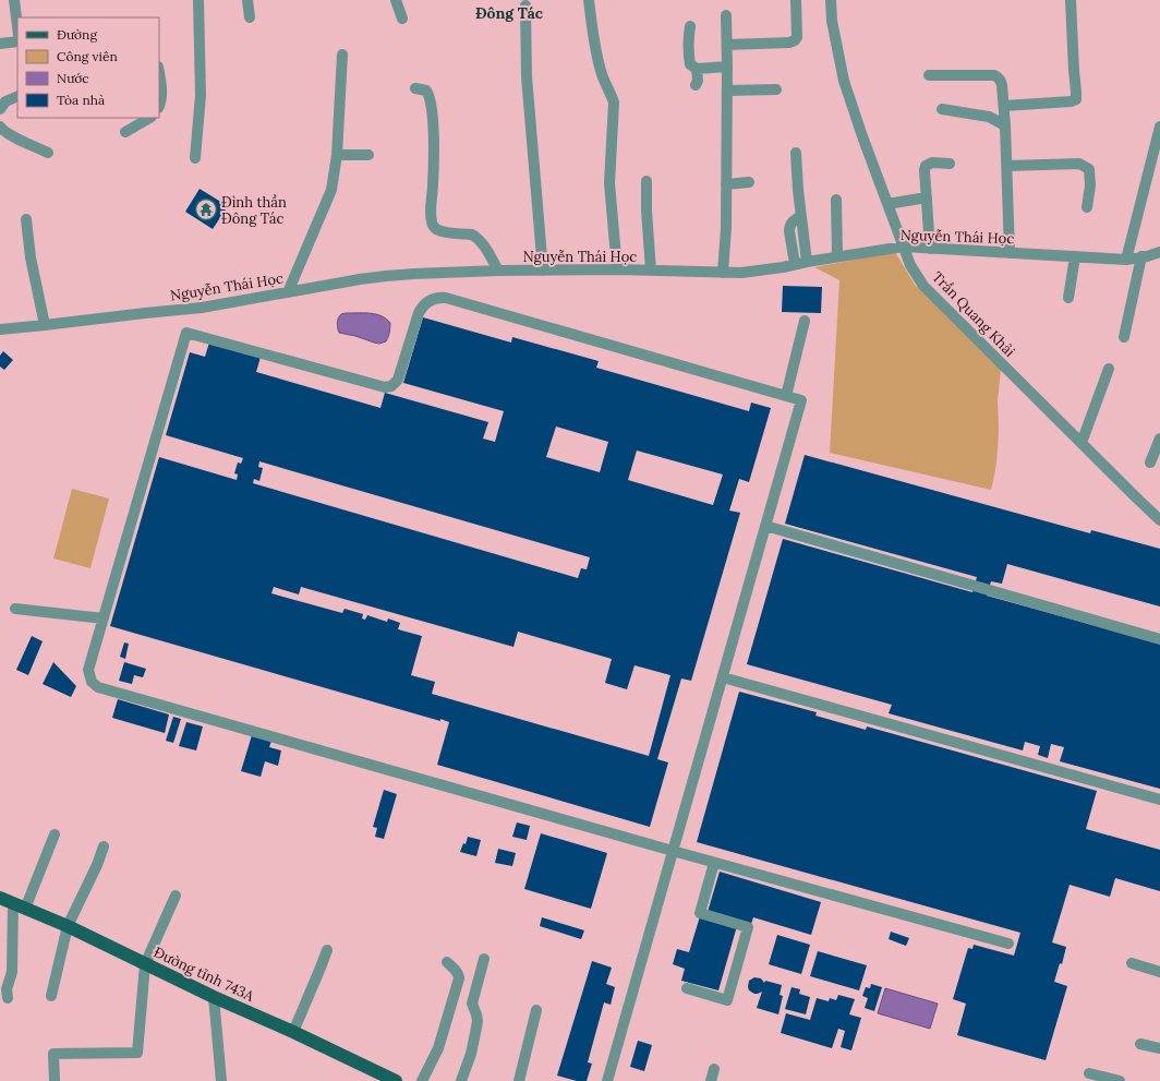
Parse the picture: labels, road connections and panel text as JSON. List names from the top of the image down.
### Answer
{
  "streets": {
    "main road": ["Đường tỉnh 743A"],
    "street": ["Nguyễn Thái Học", "Trần Quang Khải"]
  },
  "crossings": [
    ["Nguyễn Thái Học", "Trần Quang Khải"]
  ],
  "districts": ["Đông Tác"],
  "places": {
    "temple": ["Đình thần Đông Tác"]
  },
  "legend": [
    "Đường",
    "Công viên",
    "Nước",
    "Tòa nhà"
  ]
}
